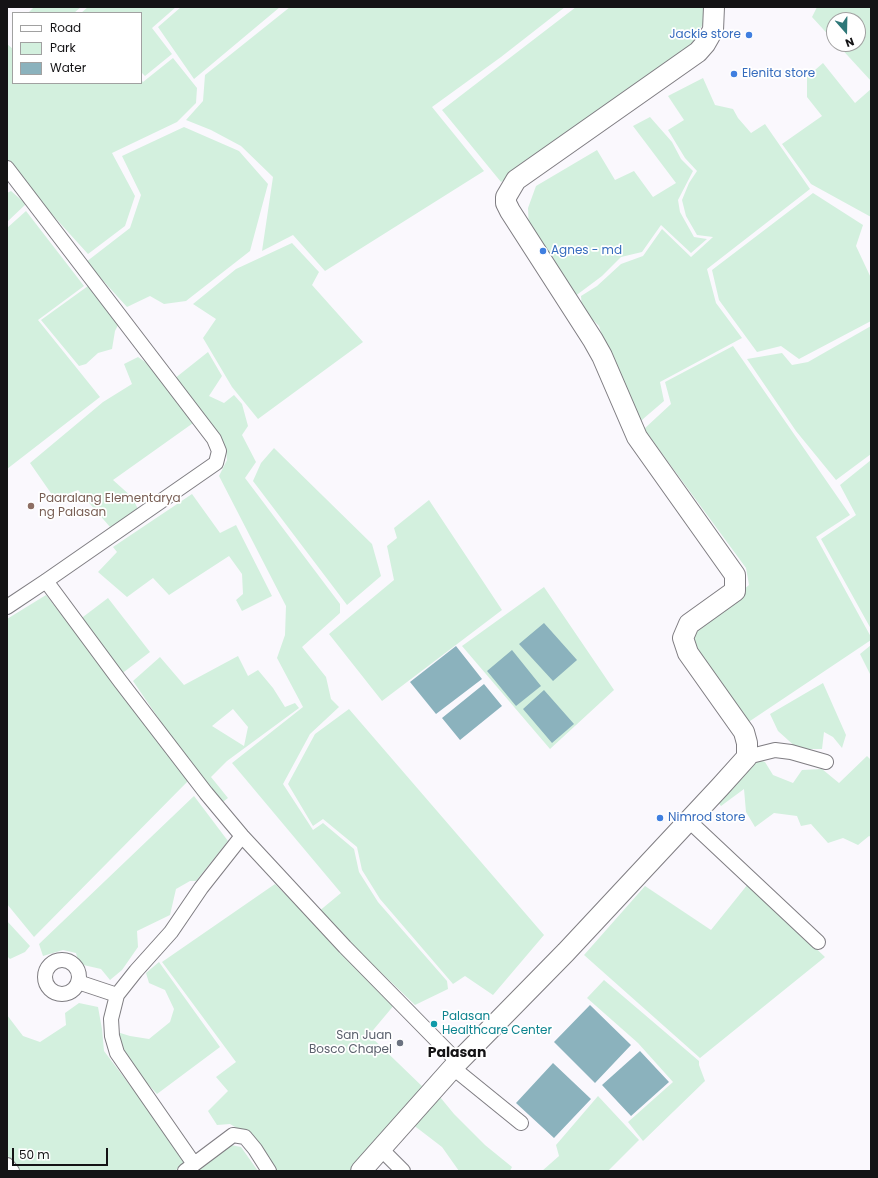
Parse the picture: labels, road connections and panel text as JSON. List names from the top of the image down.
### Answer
{
  "districts": ["Palasan"],
  "places": [
    "Jackie store",
    "Elenita store",
    "Agnes - md",
    "Paaralang Elementarya ng Palasan",
    "Nimrod store",
    "Palasan Healthcare Center",
    "San Juan Bosco Chapel"
  ],
  "legend": ["Road", "Park", "Water"],
  "scale_bar": "50 m",
  "north": "bottom"
}
